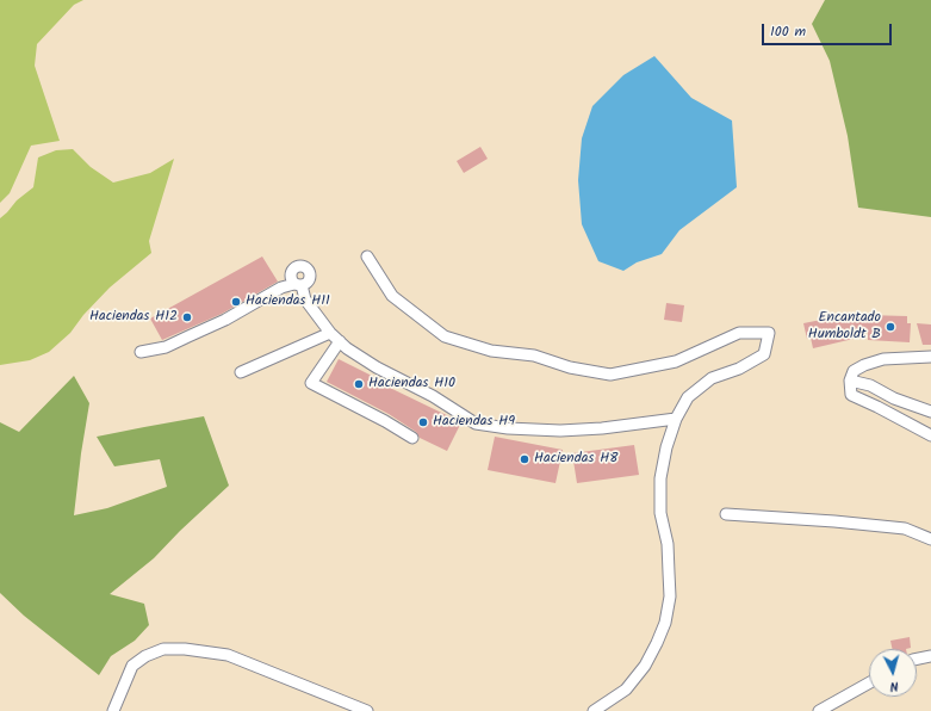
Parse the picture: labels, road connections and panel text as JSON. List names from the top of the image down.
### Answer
{
  "places": [
    "Haciendas H11",
    "Haciendas H12",
    "Encantado Humboldt B",
    "Haciendas H10",
    "Haciendas H9",
    "Haciendas H8"
  ],
  "scale_bar": "100 m",
  "north": "bottom"
}
